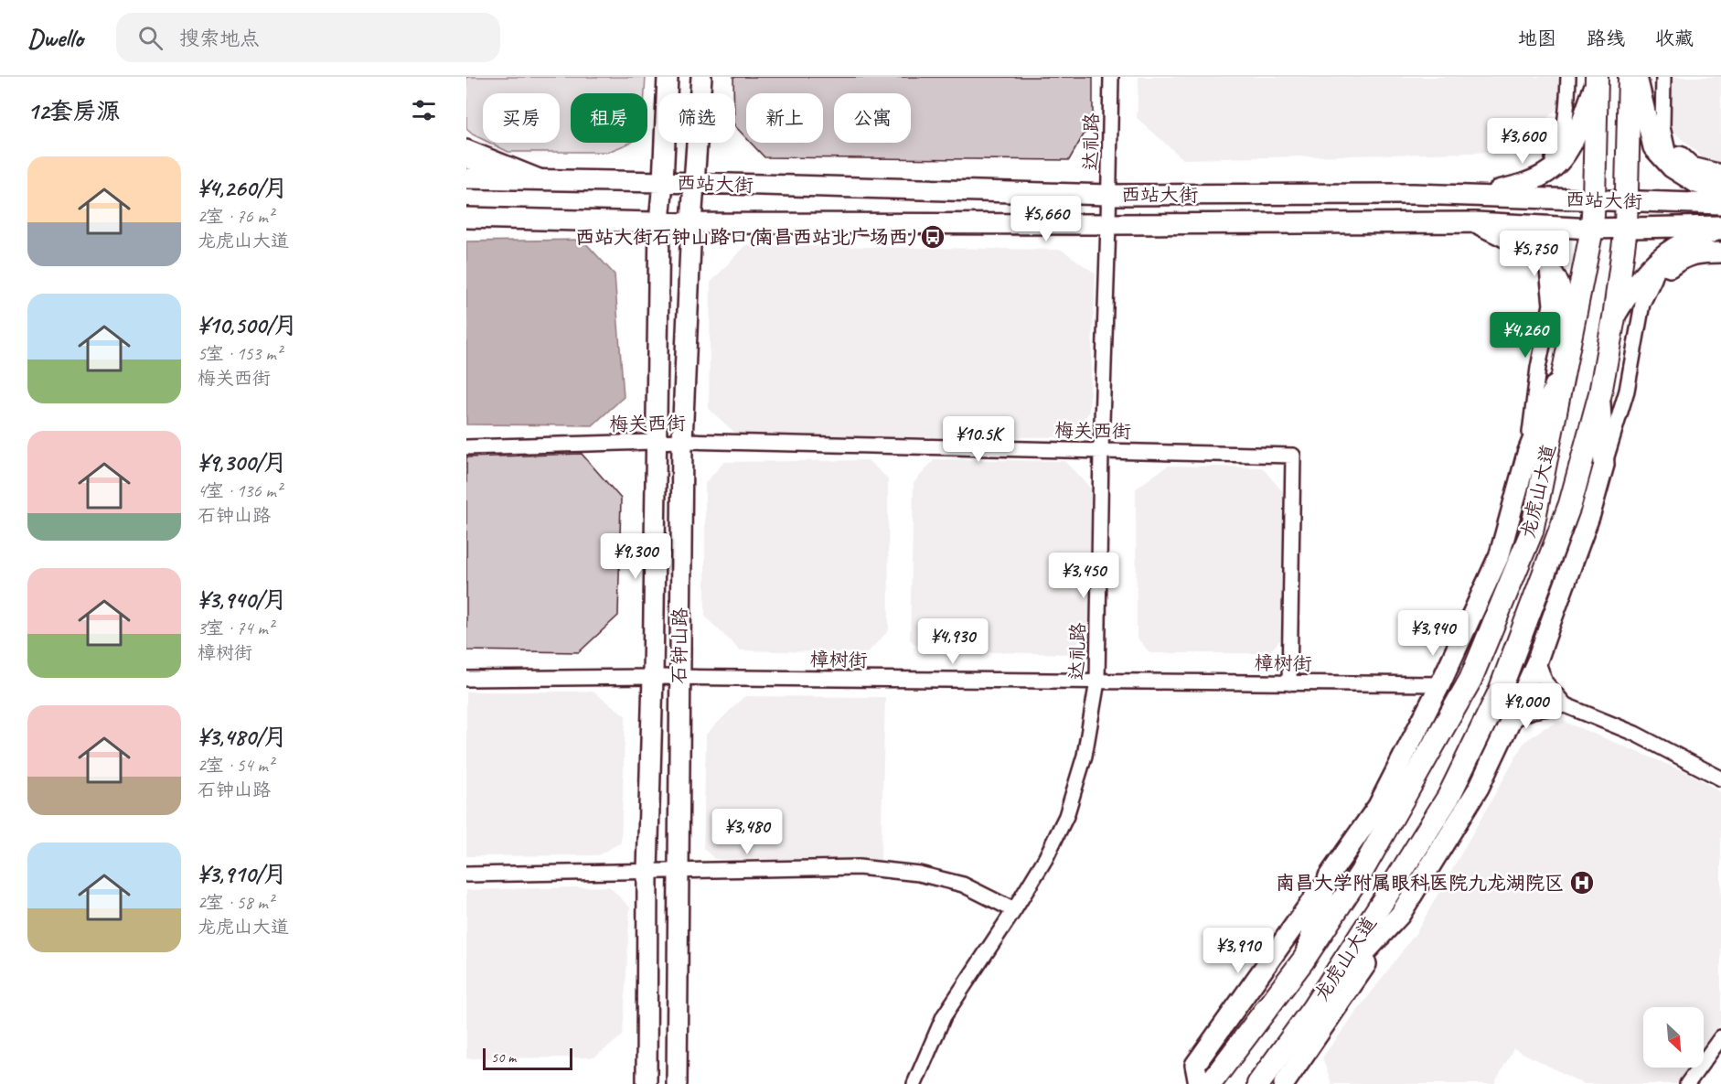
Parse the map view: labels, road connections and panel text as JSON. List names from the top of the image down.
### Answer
{
  "streets": {
    "main road": ["西站大街", "龙虎山大道", "石钟山路"],
    "street": ["达礼路", "梅关西街", "樟树街"]
  },
  "crossings": [
    ["达礼路", "西站大街"],
    ["达礼路", "梅关西街"],
    ["达礼路", "樟树街"],
    ["西站大街", "龙虎山大道"],
    ["西站大街", "石钟山路"],
    ["梅关西街", "石钟山路"],
    ["梅关西街", "樟树街"],
    ["石钟山路", "樟树街"]
  ],
  "places": {
    "bus stop": ["西站大街石钟山路口(南昌西站北广场西)"],
    "hospital": ["南昌大学附属眼科医院九龙湖院区"]
  },
  "scale_bar": "50 m",
  "north": "bottom right",
  "page": {
    "header": "Dwello",
    "search": "搜索地点",
    "nav": ["地图", "路线", "收藏"],
    "heading": "12套房源",
    "chip": [
      "买房",
      "租房",
      "筛选",
      "新上",
      "公寓"
    ],
    "price": [
      "¥3,600",
      "¥5,660",
      "¥5,750",
      "¥4,260",
      "¥10.5K",
      "¥9,300",
      "¥3,450",
      "¥3,940",
      "¥4,930",
      "¥9,000",
      "¥3,480",
      "¥3,910"
    ],
    "list": [
      {
        "name": "¥4,260/月",
        "note": "2室 · 76 m² · 龙虎山大道"
      },
      {
        "name": "¥10,500/月",
        "note": "5室 · 153 m² · 梅关西街"
      },
      {
        "name": "¥9,300/月",
        "note": "4室 · 136 m² · 石钟山路"
      },
      {
        "name": "¥3,940/月",
        "note": "3室 · 74 m² · 樟树街"
      },
      {
        "name": "¥3,480/月",
        "note": "2室 · 54 m² · 石钟山路"
      },
      {
        "name": "¥3,910/月",
        "note": "2室 · 58 m² · 龙虎山大道"
      }
    ],
    "scale": "50 m"
  }
}
